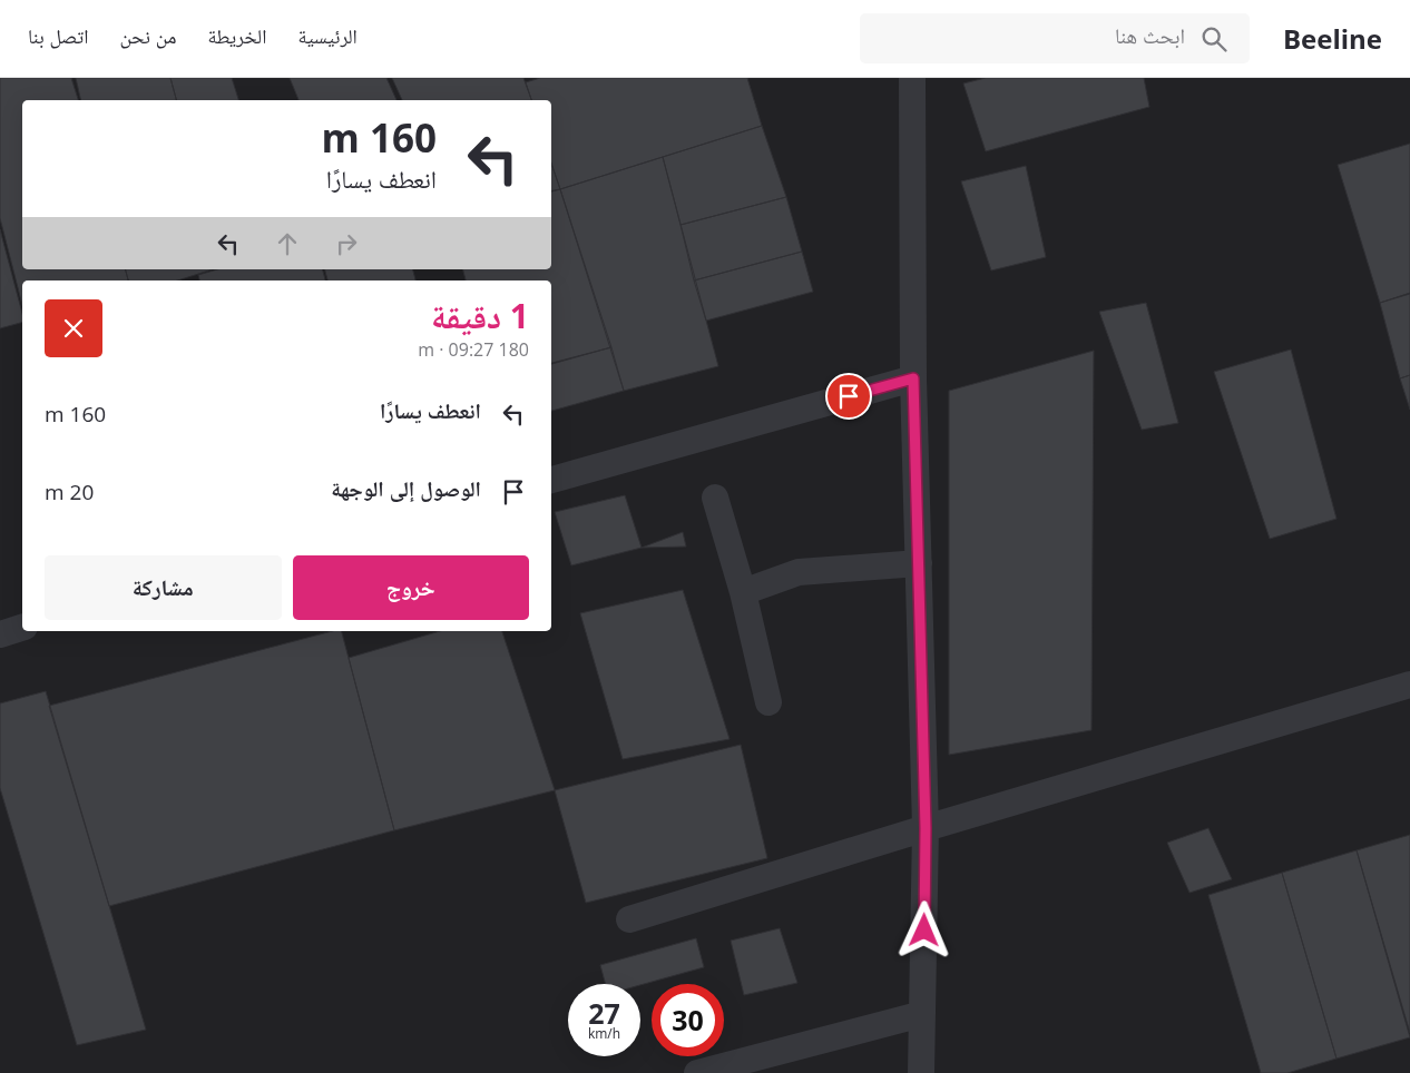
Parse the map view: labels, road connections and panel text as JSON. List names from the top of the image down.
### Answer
{
  "page": {
    "header": "Beeline",
    "search": "ابحث هنا",
    "nav": [
      "الرئيسية",
      "الخريطة",
      "من نحن",
      "اتصل بنا"
    ],
    "turn": ["160 m", "انعطف يسارًا"],
    "heading": ["1 دقيقة", "180 m · 09:27"],
    "list": [
      {
        "name": "انعطف يسارًا",
        "value": "160 m"
      },
      {
        "name": "الوصول إلى الوجهة",
        "value": "20 m"
      }
    ],
    "buttons": ["خروج", "مشاركة"],
    "speed": "27 km/h",
    "limit": "30"
  }
}
